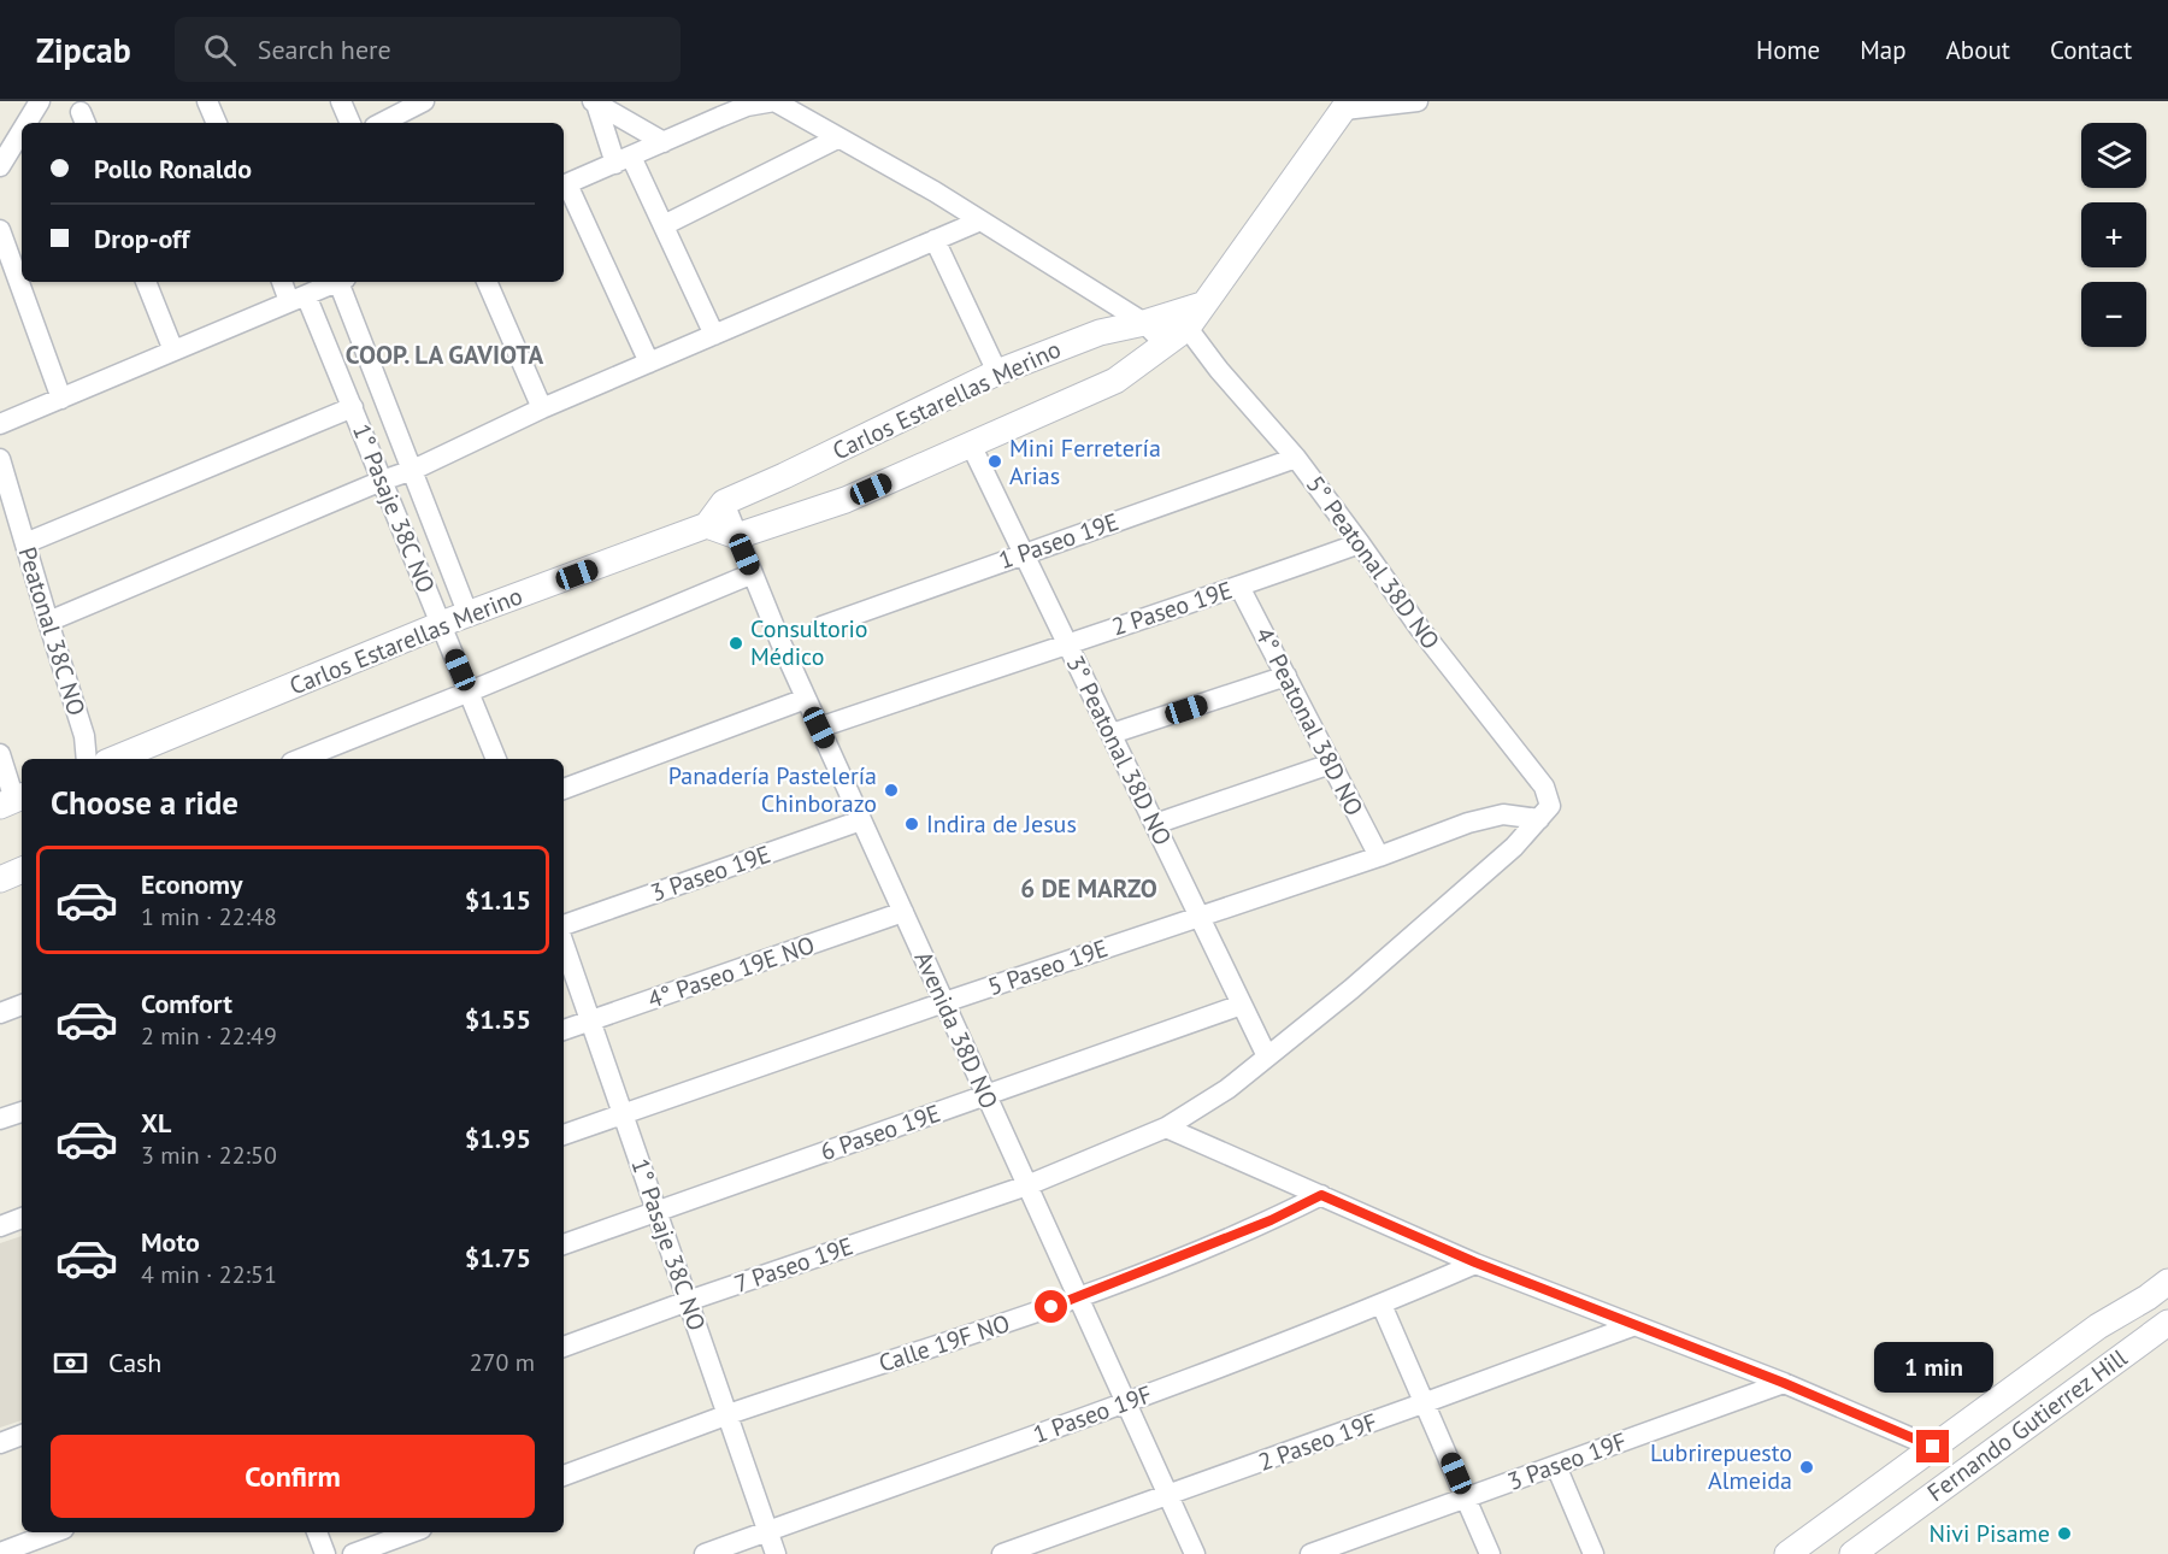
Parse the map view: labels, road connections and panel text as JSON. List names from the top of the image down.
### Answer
{
  "streets": {
    "street": [
      "Carlos Estarellas Merino",
      "1° Pasaje 38C NO",
      "1 Paseo 19E",
      "5° Peatonal 38D NO",
      "2 Paseo 19E",
      "Peatonal 38C NO",
      "4° Peatonal 38D NO",
      "3° Peatonal 38D NO",
      "3 Paseo 19E",
      "5 Paseo 19E",
      "4° Paseo 19E NO",
      "Avenida 38D NO",
      "6 Paseo 19E",
      "7 Paseo 19E",
      "Calle 19F NO",
      "1 Paseo 19F",
      "Fernando Gutierrez Hill",
      "2 Paseo 19F",
      "3 Paseo 19F"
    ]
  },
  "crossings": [
    ["Carlos Estarellas Merino", "1° Pasaje 38C NO"],
    ["Carlos Estarellas Merino", "5° Peatonal 38D NO"],
    ["Carlos Estarellas Merino", "3° Peatonal 38D NO"],
    ["Carlos Estarellas Merino", "Avenida 38D NO"],
    ["1° Pasaje 38C NO", "5 Paseo 19E"],
    ["1° Pasaje 38C NO", "4° Paseo 19E NO"],
    ["1° Pasaje 38C NO", "6 Paseo 19E"],
    ["1° Pasaje 38C NO", "7 Paseo 19E"],
    ["1° Pasaje 38C NO", "Calle 19F NO"],
    ["1° Pasaje 38C NO", "1 Paseo 19F"],
    ["1 Paseo 19E", "5° Peatonal 38D NO"],
    ["1 Paseo 19E", "3° Peatonal 38D NO"],
    ["5° Peatonal 38D NO", "2 Paseo 19E"],
    ["5° Peatonal 38D NO", "5 Paseo 19E"],
    ["5° Peatonal 38D NO", "7 Paseo 19E"],
    ["2 Paseo 19E", "4° Peatonal 38D NO"],
    ["2 Paseo 19E", "3° Peatonal 38D NO"],
    ["2 Paseo 19E", "Avenida 38D NO"],
    ["4° Peatonal 38D NO", "5 Paseo 19E"],
    ["3° Peatonal 38D NO", "5 Paseo 19E"],
    ["3° Peatonal 38D NO", "6 Paseo 19E"],
    ["3° Peatonal 38D NO", "7 Paseo 19E"],
    ["3 Paseo 19E", "Avenida 38D NO"],
    ["5 Paseo 19E", "Avenida 38D NO"],
    ["5 Paseo 19E", "7 Paseo 19E"],
    ["4° Paseo 19E NO", "Avenida 38D NO"],
    ["Avenida 38D NO", "6 Paseo 19E"],
    ["Avenida 38D NO", "7 Paseo 19E"],
    ["Avenida 38D NO", "Calle 19F NO"],
    ["Avenida 38D NO", "1 Paseo 19F"],
    ["Avenida 38D NO", "2 Paseo 19F"]
  ],
  "districts": ["COOP. LA GAVIOTA", "6 DE MARZO"],
  "places": [
    "Mini Ferretería Arias",
    "Consultorio Médico",
    "Panadería Pastelería Chinborazo",
    "Indira de Jesus",
    "Lubrirepuesto Almeida",
    "Nivi Pisame"
  ],
  "page": {
    "header": "Zipcab",
    "search": "Search here",
    "nav": [
      "Home",
      "Map",
      "About",
      "Contact"
    ],
    "map_buttons": ["+", "−"],
    "banner": ["Pollo Ronaldo", "Drop-off"],
    "heading": "Choose a ride",
    "list": [
      {
        "name": "Economy",
        "note": "1 min · 22:48",
        "value": "$1.15"
      },
      {
        "name": "Comfort",
        "note": "2 min · 22:49",
        "value": "$1.55"
      },
      {
        "name": "XL",
        "note": "3 min · 22:50",
        "value": "$1.95"
      },
      {
        "name": "Moto",
        "note": "4 min · 22:51",
        "value": "$1.75"
      }
    ],
    "pay": ["Cash", "270 m"],
    "bubble": "1 min",
    "buttons": "Confirm"
  }
}
